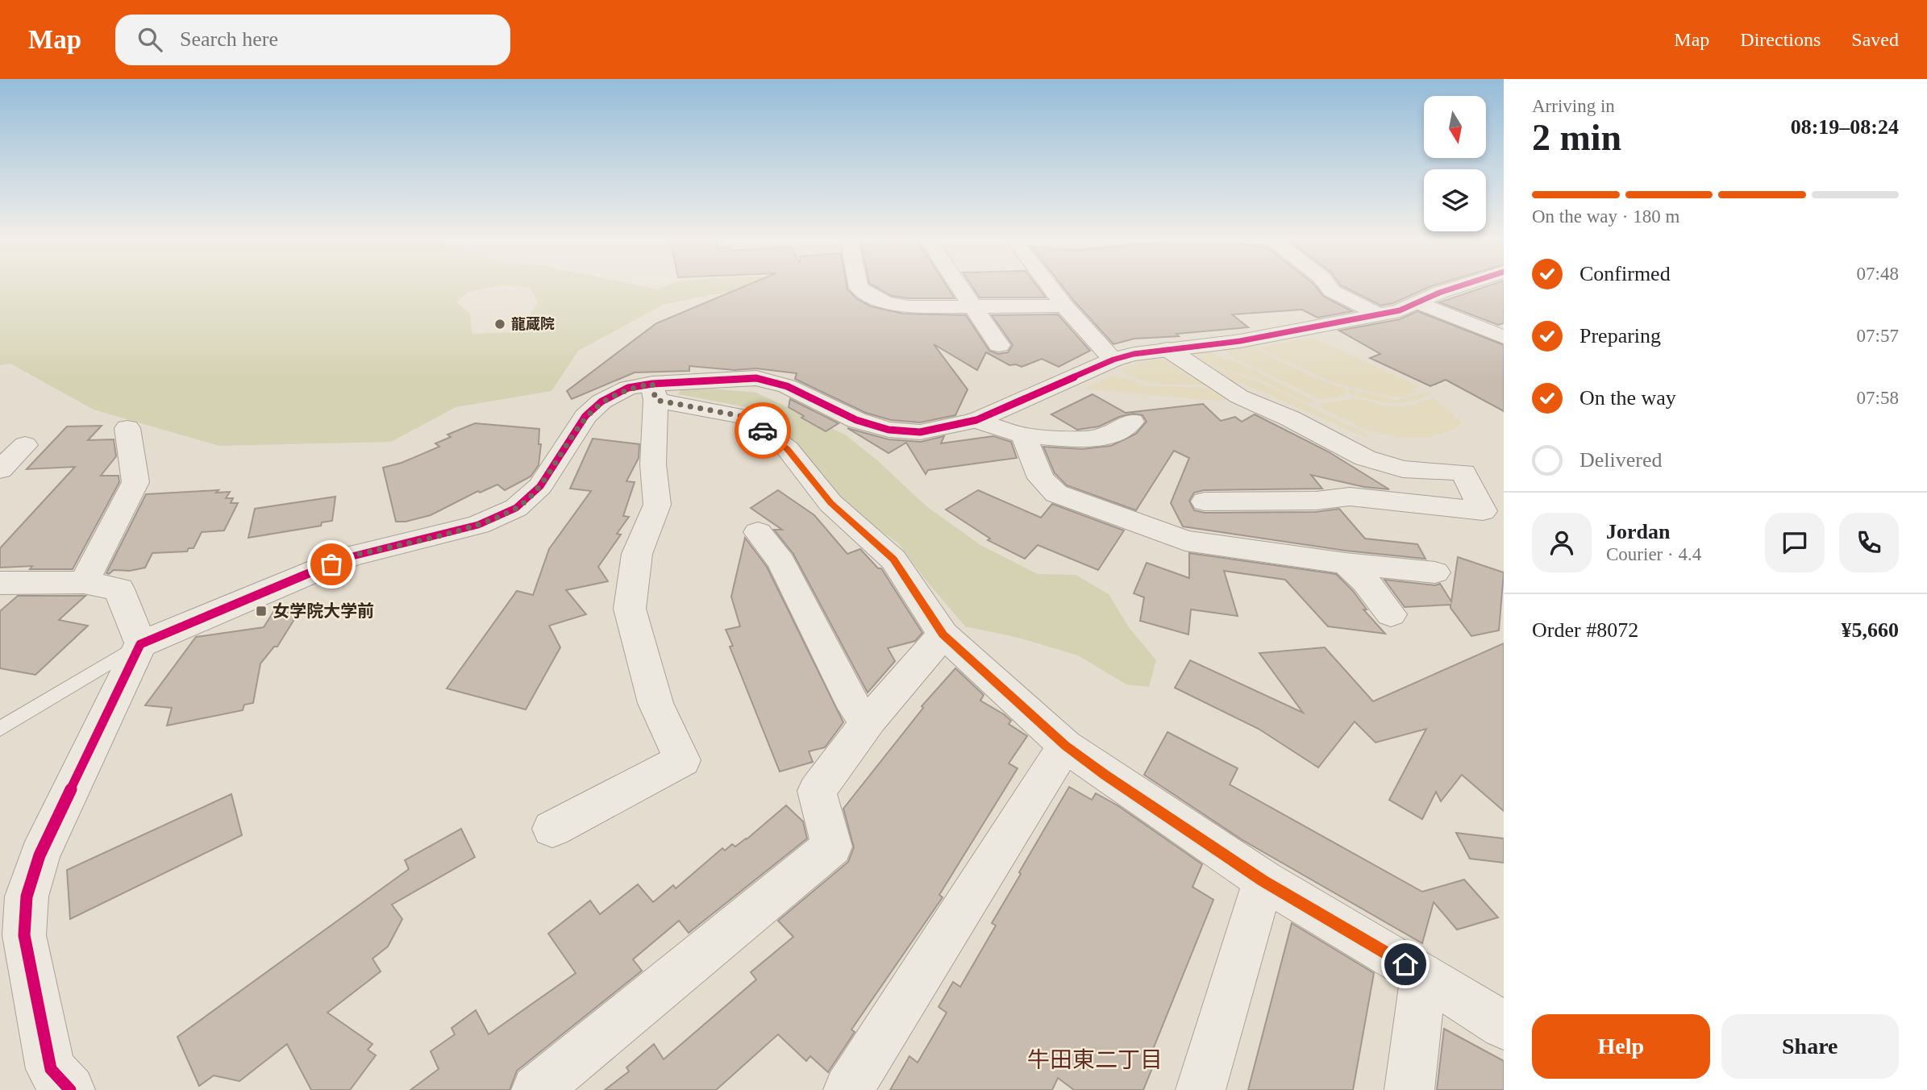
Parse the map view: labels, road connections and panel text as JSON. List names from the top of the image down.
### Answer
{
  "districts": ["牛田東二丁目"],
  "places": {
    "other": ["龍蔵院"],
    "transit": ["女学院大学前"]
  },
  "north": "bottom",
  "page": {
    "header": "Map",
    "search": "Search here",
    "nav": ["Map", "Directions", "Saved"],
    "heading": ["2 min", "Arriving in", "08:19–08:24"],
    "panel": [
      "Jordan",
      "Courier · 4.4",
      "Order #8072",
      "¥5,660"
    ],
    "bar": "On the way · 180 m",
    "list": [
      ["Confirmed", "07:48"],
      ["Preparing", "07:57"],
      ["On the way", "07:58"],
      "Delivered"
    ],
    "buttons": ["Help", "Share"]
  }
}
